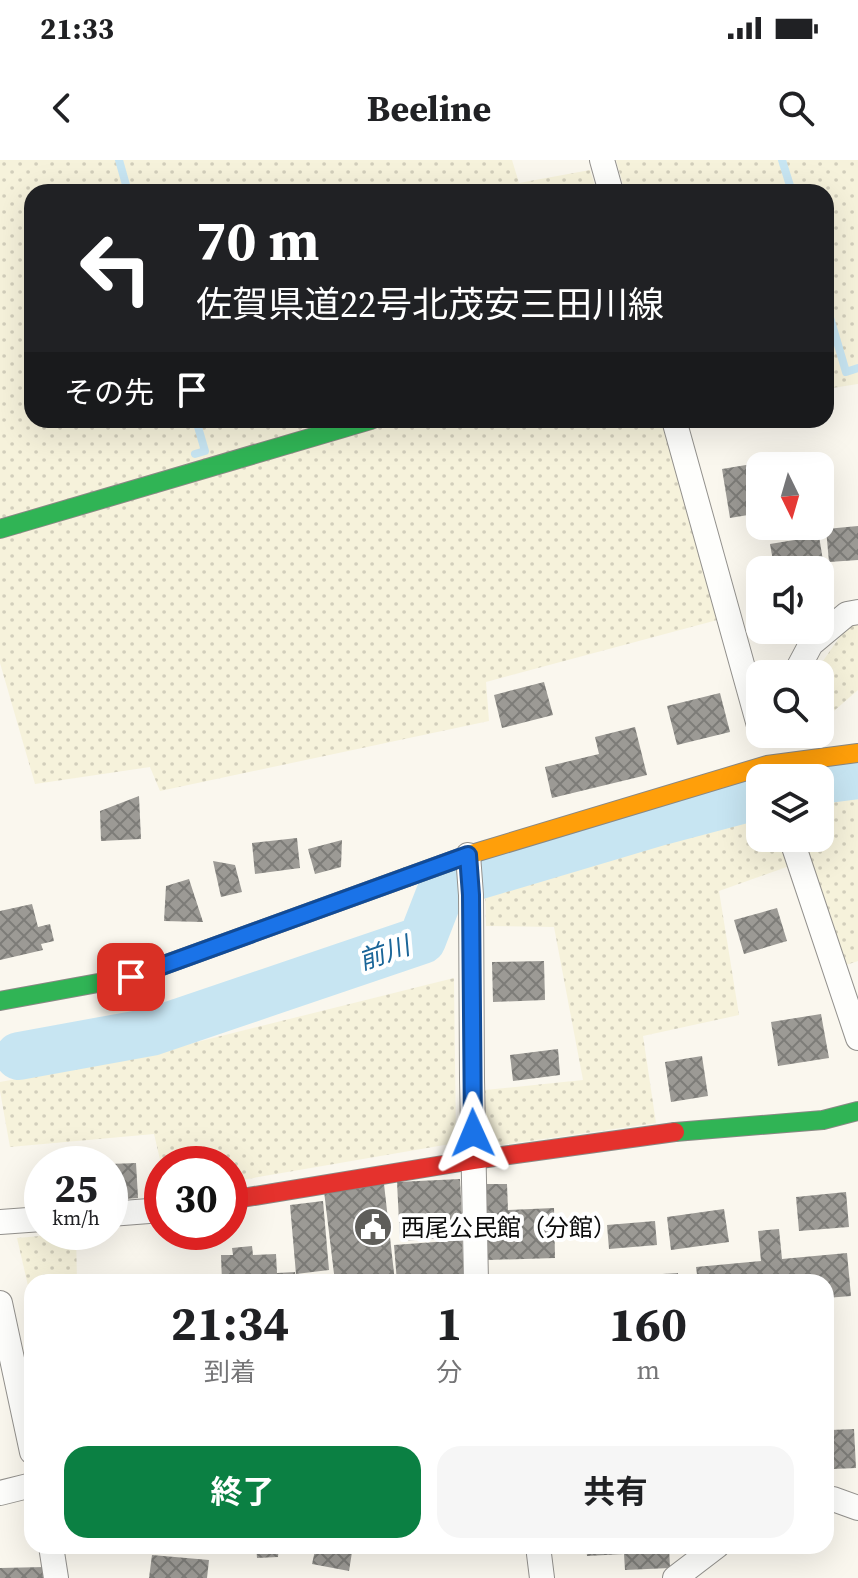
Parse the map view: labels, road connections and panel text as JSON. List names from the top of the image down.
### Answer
{
  "water": ["前川"],
  "places": {
    "public building": ["西尾公民館（分館）"]
  },
  "north": "bottom",
  "page": {
    "status": "21:33",
    "header": "Beeline",
    "turn": ["70 m", "佐賀県道22号北茂安三田川線"],
    "then": "その先",
    "speed": "25 km/h",
    "limit": "30",
    "eta": [
      "21:34",
      "到着",
      "1",
      "分",
      "160",
      "m"
    ],
    "buttons": ["終了", "共有"]
  }
}
